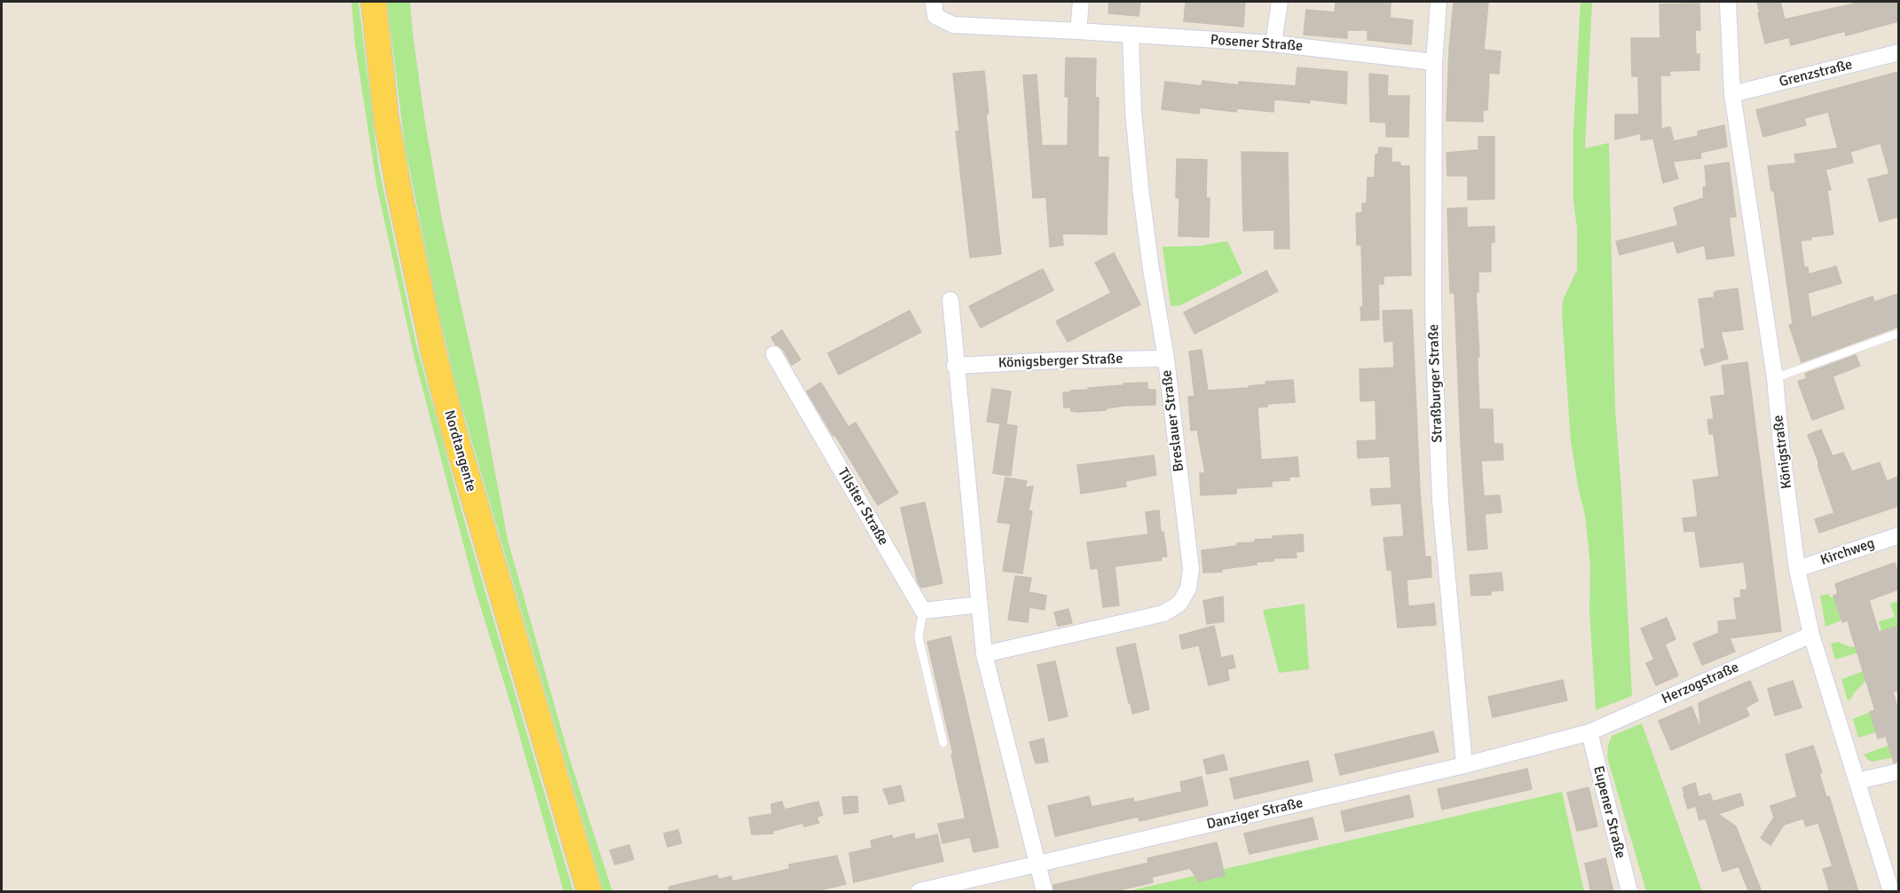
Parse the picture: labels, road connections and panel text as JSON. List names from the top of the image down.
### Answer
{
  "streets": {
    "main road": ["Nordtangente"],
    "street": [
      "Posener Straße",
      "Grenzstraße",
      "Königsberger Straße",
      "Straßburger Straße",
      "Breslauer Straße",
      "Königstraße",
      "Tilsiter Straße",
      "Kirchweg",
      "Herzogstraße",
      "Eupener Straße",
      "Danziger Straße"
    ]
  },
  "crossings": [
    ["Posener Straße", "Straßburger Straße"],
    ["Posener Straße", "Breslauer Straße"],
    ["Grenzstraße", "Königstraße"],
    ["Königsberger Straße", "Breslauer Straße"],
    ["Straßburger Straße", "Danziger Straße"],
    ["Königstraße", "Kirchweg"],
    ["Königstraße", "Herzogstraße"],
    ["Herzogstraße", "Eupener Straße"],
    ["Herzogstraße", "Danziger Straße"],
    ["Eupener Straße", "Danziger Straße"]
  ]
}
